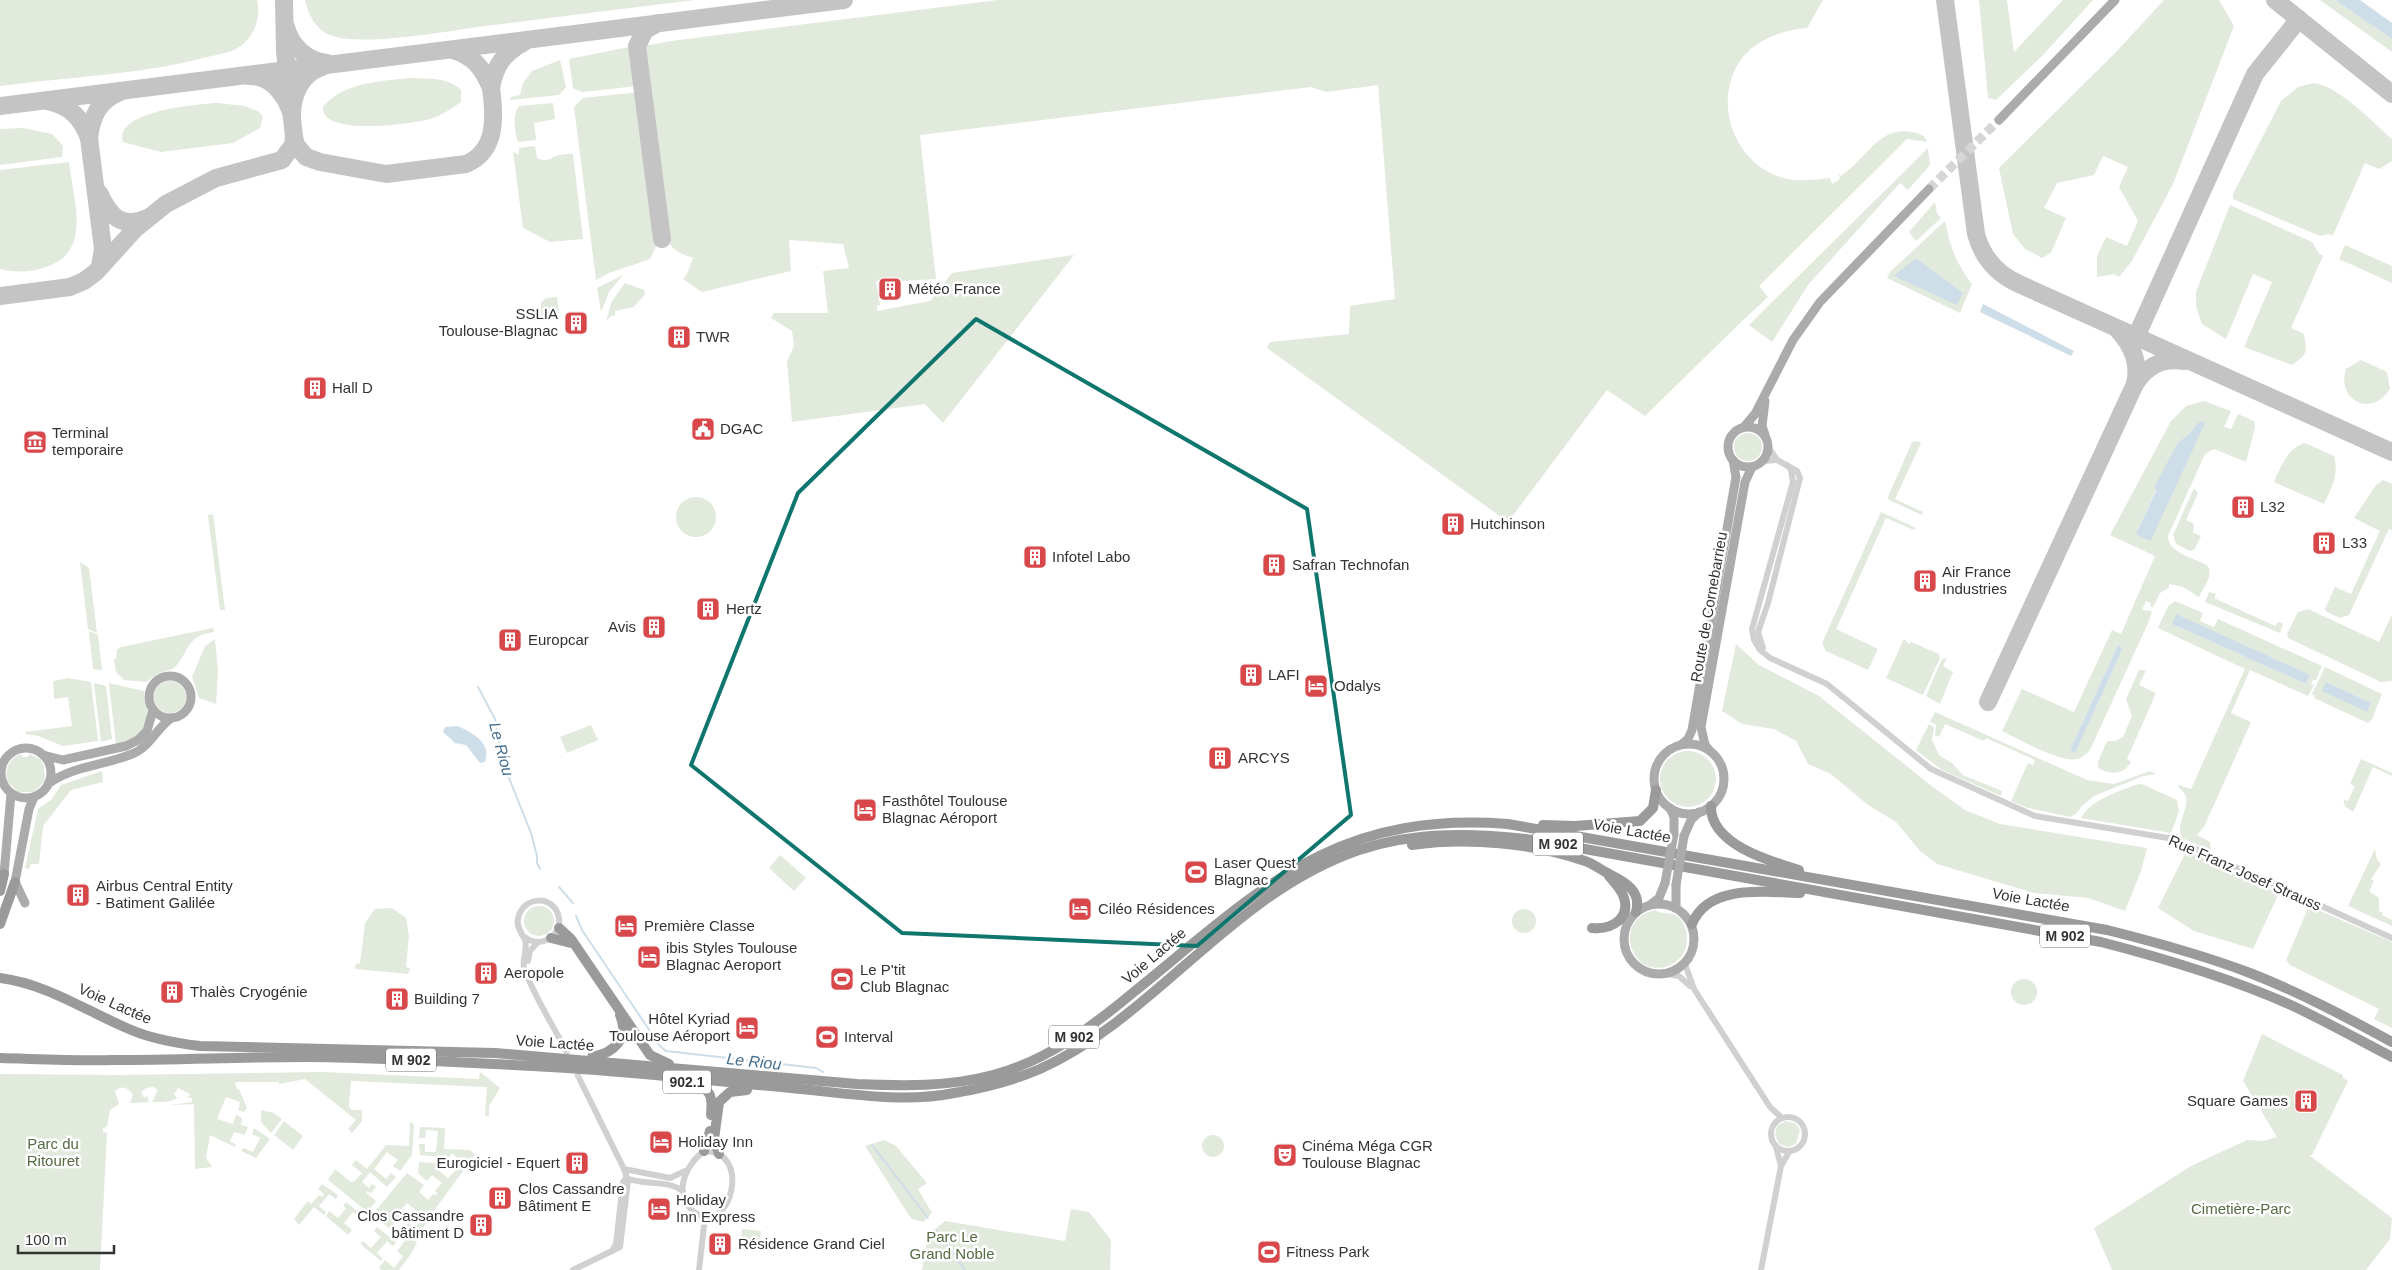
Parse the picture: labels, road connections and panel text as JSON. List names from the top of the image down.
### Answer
{
  "streets": {
    "highway": ["Voie Lactée", "M 902", "902.1"],
    "main road": ["Route de Cornebarrieu"],
    "street": ["Rue Franz Josef Strauss"]
  },
  "crossings": [
    ["Route de Cornebarrieu", "Rue Franz Josef Strauss"],
    ["Voie Lactée", "902.1"]
  ],
  "water": ["Le Riou"],
  "parks": ["Parc du Ritouret", "Cimetière-Parc", "Parc Le Grand Noble"],
  "places": {
    "building": [
      "Météo France",
      "SSLIA Toulouse-Blagnac",
      "TWR",
      "Hall D",
      "L32",
      "Hutchinson",
      "L33",
      "Infotel Labo",
      "Safran Technofan",
      "Air France Industries",
      "Hertz",
      "Avis",
      "Europcar",
      "LAFI",
      "ARCYS",
      "Airbus Central Entity - Batiment Galilée",
      "Aeropole",
      "Thalès Cryogénie",
      "Building 7",
      "Square Games",
      "Eurogiciel - Equert",
      "Clos Cassandre Bâtiment E",
      "Clos Cassandre bâtiment D",
      "Résidence Grand Ciel"
    ],
    "public building": ["DGAC"],
    "museum": ["Terminal temporaire"],
    "hotel": [
      "Odalys",
      "Fasthôtel Toulouse Blagnac Aéroport",
      "Ciléo Résidences",
      "Première Classe",
      "ibis Styles Toulouse Blagnac Aeroport",
      "Hôtel Kyriad Toulouse Aéroport",
      "Holiday Inn",
      "Holiday Inn Express"
    ],
    "sports": [
      "Laser Quest Blagnac",
      "Le P'tit Club Blagnac",
      "Interval",
      "Fitness Park"
    ],
    "theatre": ["Cinéma Méga CGR Toulouse Blagnac"]
  },
  "scale_bar": "100 m"
}
